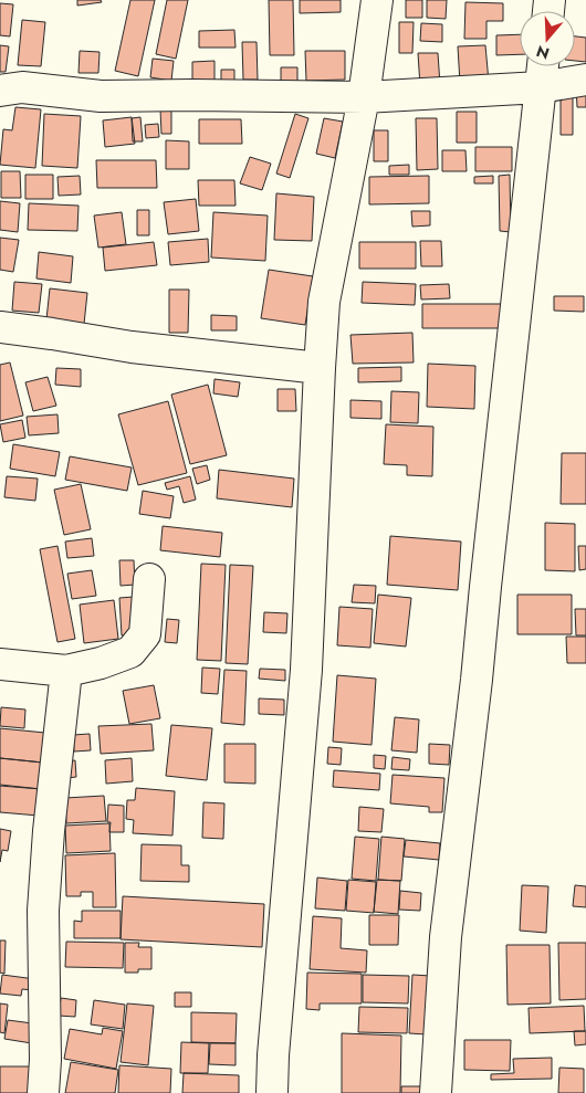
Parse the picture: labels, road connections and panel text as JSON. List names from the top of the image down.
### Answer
{
  "north": "bottom"
}
